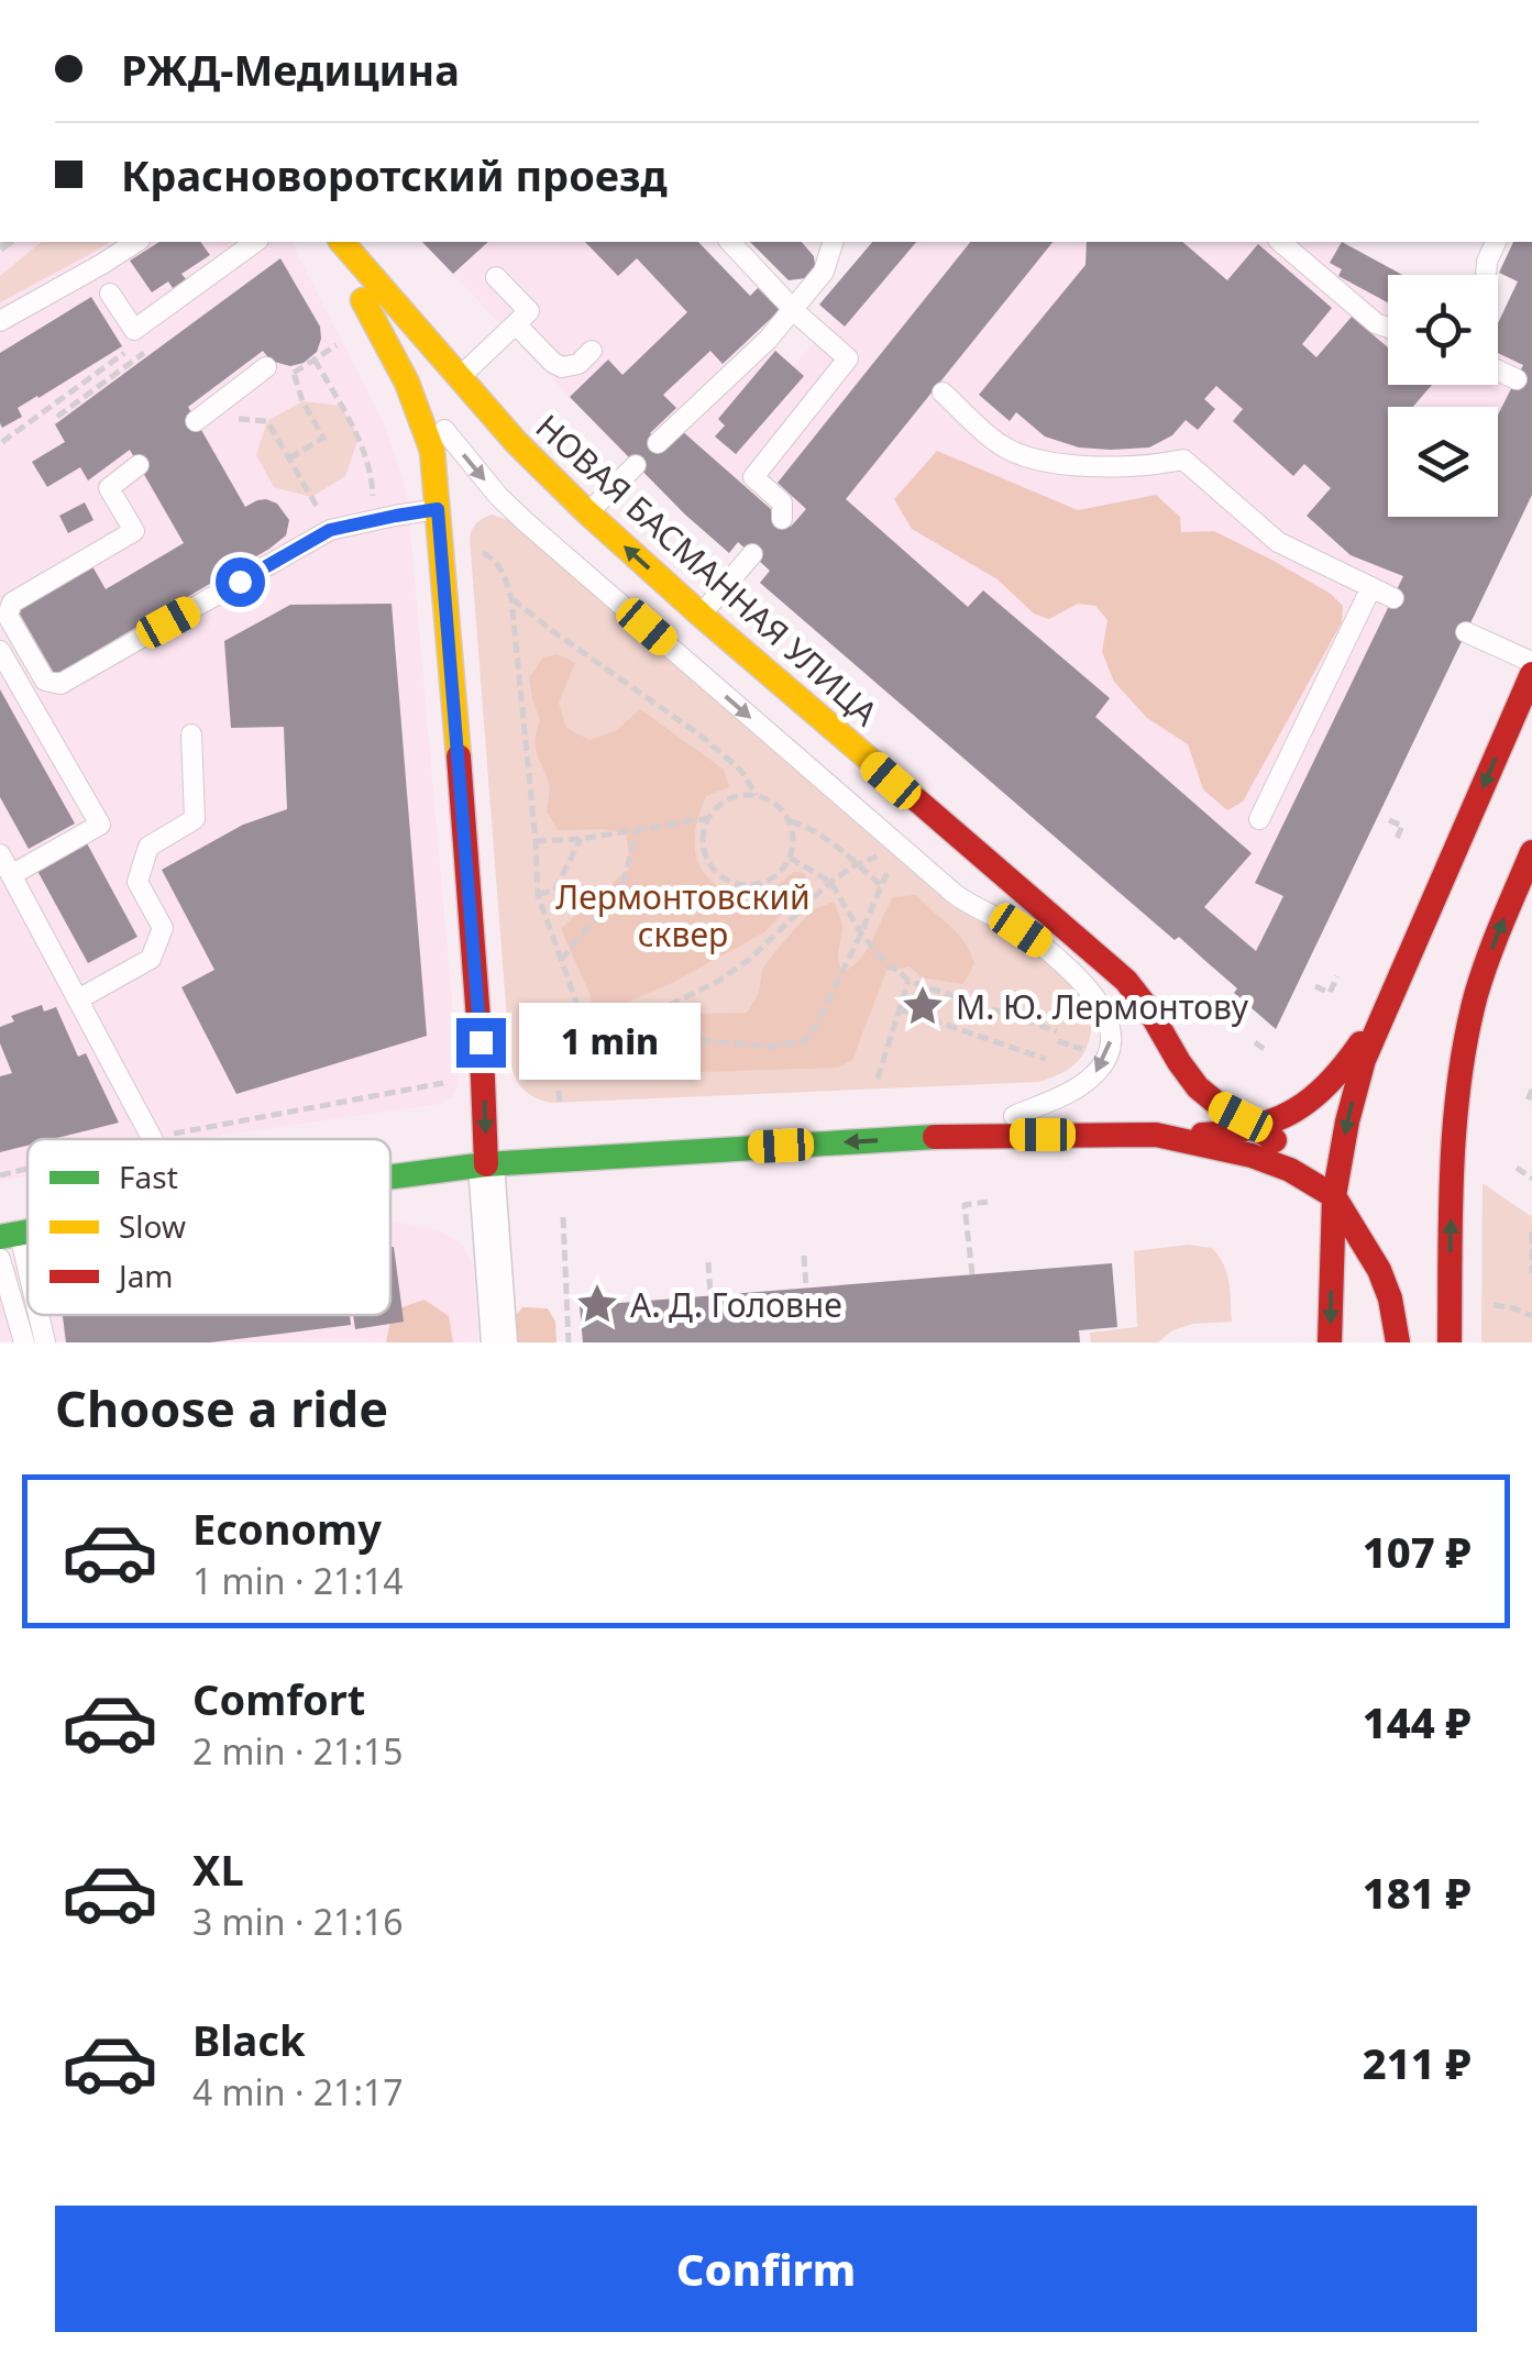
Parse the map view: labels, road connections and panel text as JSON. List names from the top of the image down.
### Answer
{
  "streets": {
    "main road": ["НОВАЯ БАСМАННАЯ УЛИЦА"]
  },
  "parks": ["Лермонтовский сквер"],
  "places": {
    "place": ["М. Ю. Лермонтову", "А. Д. Головне"]
  },
  "legend": ["Fast", "Slow", "Jam"],
  "page": {
    "banner": ["РЖД-Медицина", "Красноворотский проезд"],
    "bubble": "1 min",
    "heading": "Choose a ride",
    "list": [
      {
        "name": "Economy",
        "note": "1 min · 21:14",
        "value": "107 ₽"
      },
      {
        "name": "Comfort",
        "note": "2 min · 21:15",
        "value": "144 ₽"
      },
      {
        "name": "XL",
        "note": "3 min · 21:16",
        "value": "181 ₽"
      },
      {
        "name": "Black",
        "note": "4 min · 21:17",
        "value": "211 ₽"
      }
    ],
    "buttons": "Confirm"
  }
}
